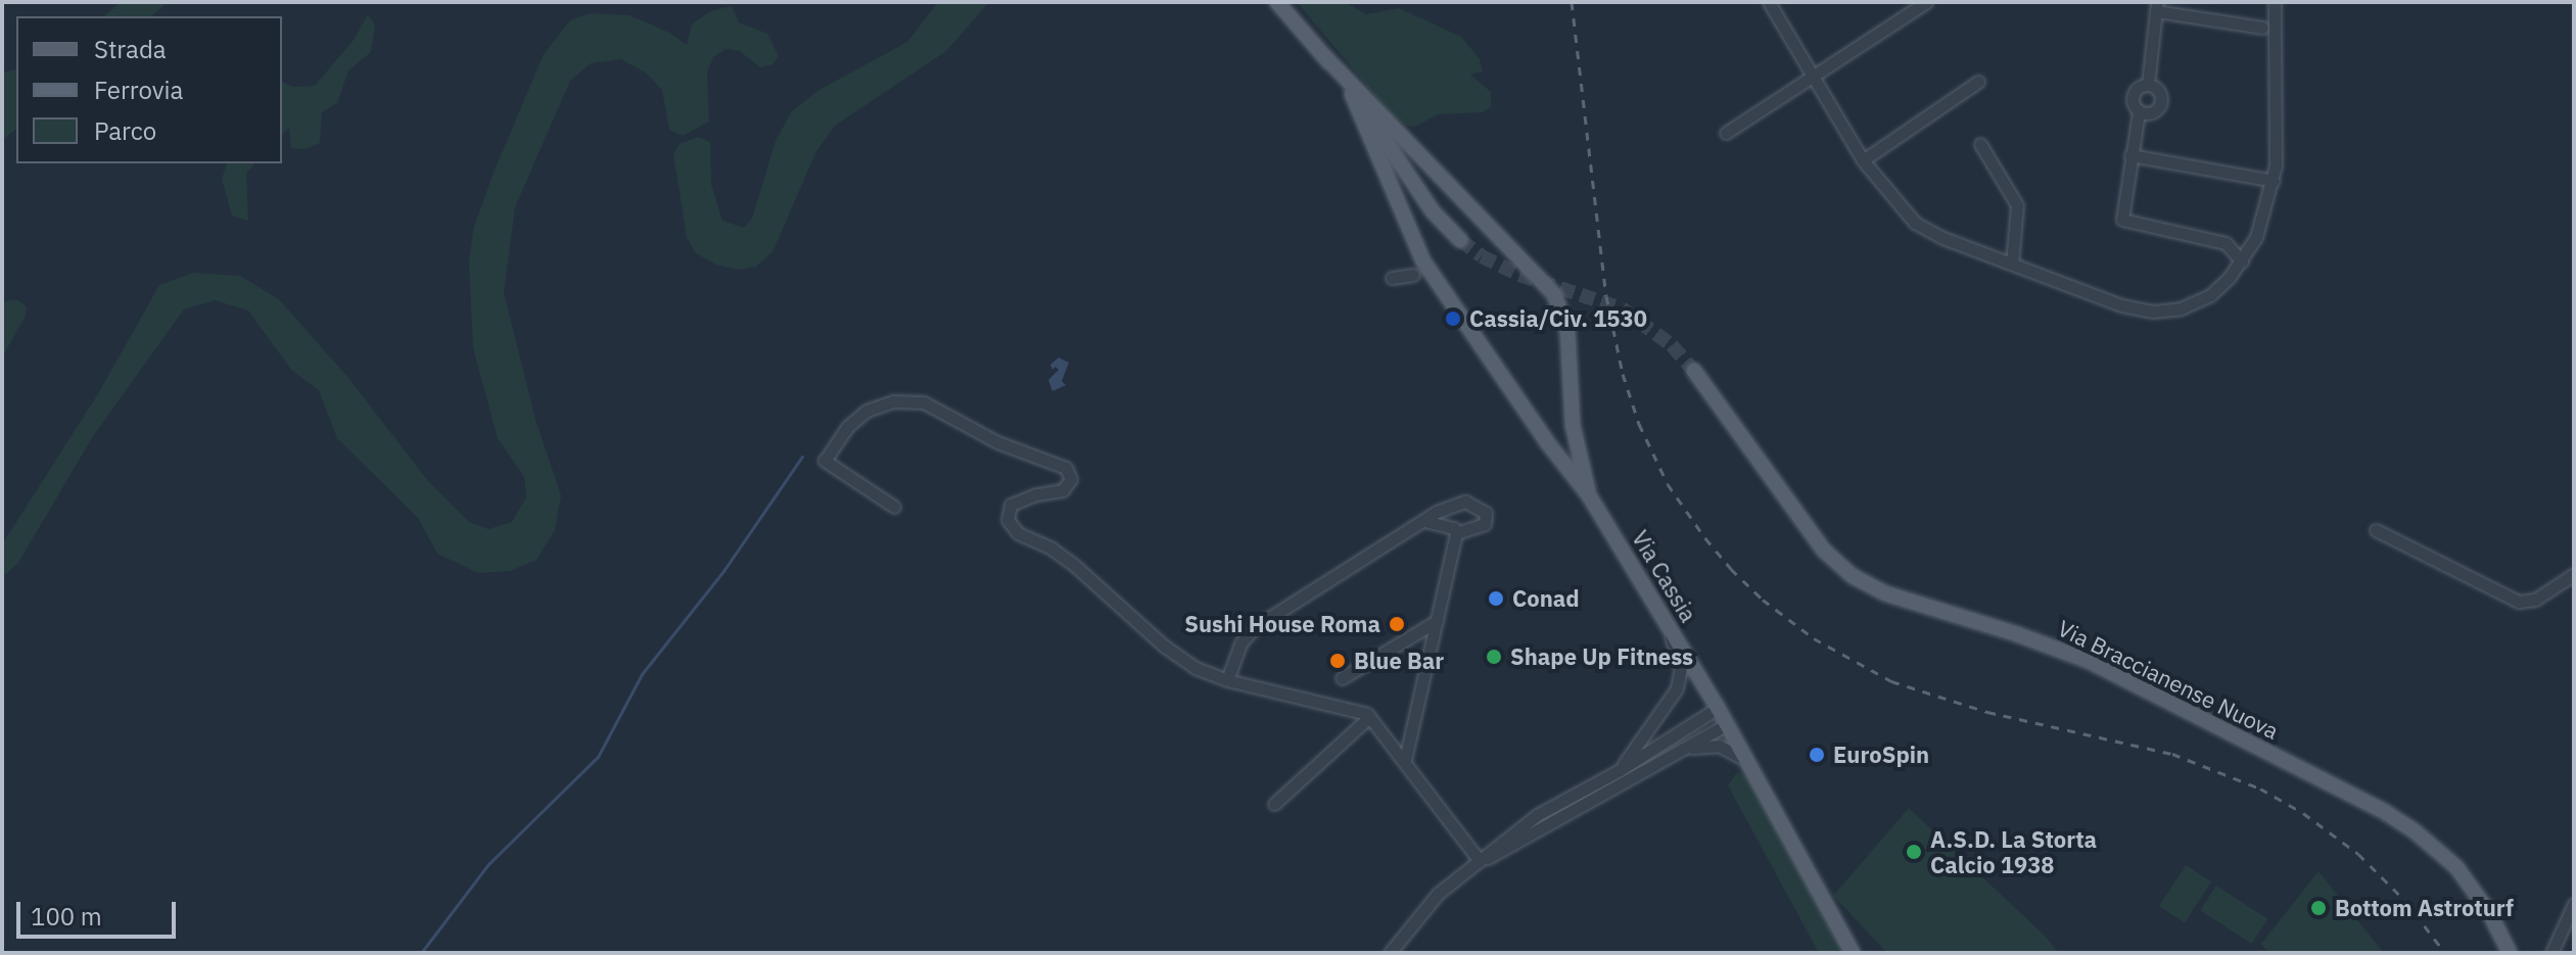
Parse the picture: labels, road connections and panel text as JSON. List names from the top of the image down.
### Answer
{
  "streets": {
    "main road": ["Via Cassia", "Via Braccianense Nuova"]
  },
  "places": [
    "Cassia/Civ. 1530",
    "Conad",
    "Sushi House Roma",
    "Shape Up Fitness",
    "Blue Bar",
    "EuroSpin",
    "A.S.D. La Storta Calcio 1938",
    "Bottom Astroturf"
  ],
  "legend": ["Strada", "Ferrovia", "Parco"],
  "scale_bar": "100 m"
}
